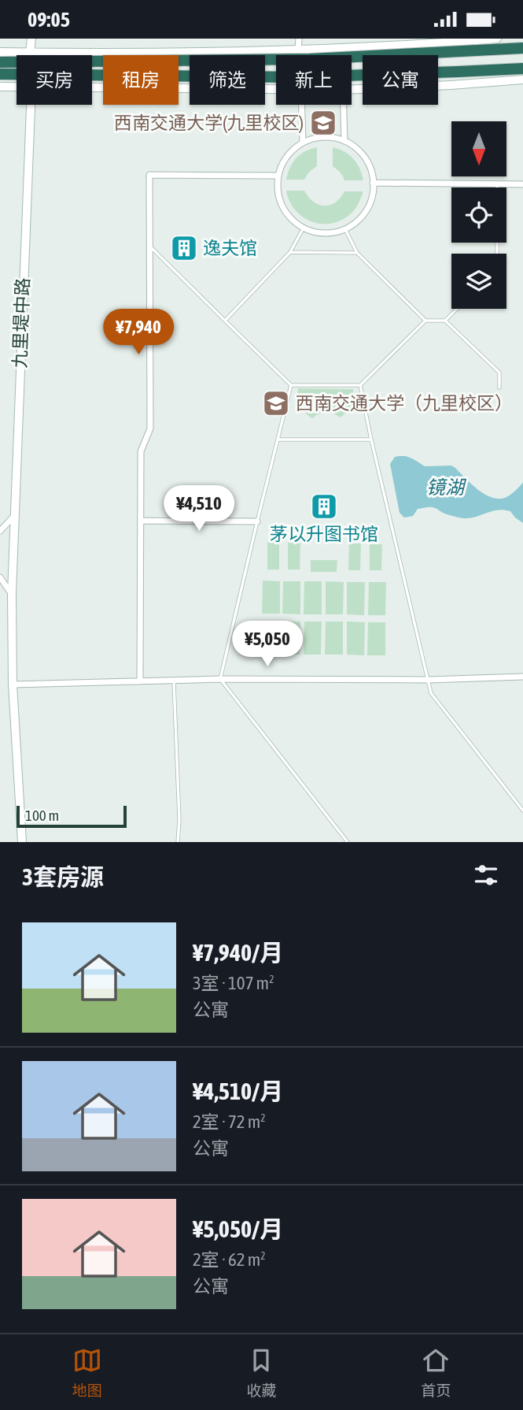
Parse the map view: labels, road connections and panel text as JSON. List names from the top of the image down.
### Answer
{
  "streets": {
    "main road": ["九里堤中路"]
  },
  "water": ["镜湖"],
  "places": {
    "school or university": ["西南交通大学(九里校区)", "西南交通大学（九里校区）"],
    "building": ["逸夫馆", "茅以升图书馆"]
  },
  "scale_bar": "100 m",
  "north": "bottom",
  "page": {
    "status": "09:05",
    "chip": [
      "买房",
      "租房",
      "筛选",
      "新上",
      "公寓"
    ],
    "price": ["¥7,940", "¥4,510", "¥5,050"],
    "scale": "100 m",
    "heading": "3套房源",
    "list": [
      {
        "name": "¥7,940/月",
        "note": "3室 · 107 m² · 公寓"
      },
      {
        "name": "¥4,510/月",
        "note": "2室 · 72 m² · 公寓"
      },
      {
        "name": "¥5,050/月",
        "note": "2室 · 62 m² · 公寓"
      }
    ],
    "tabs": ["地图", "收藏", "首页"]
  }
}
